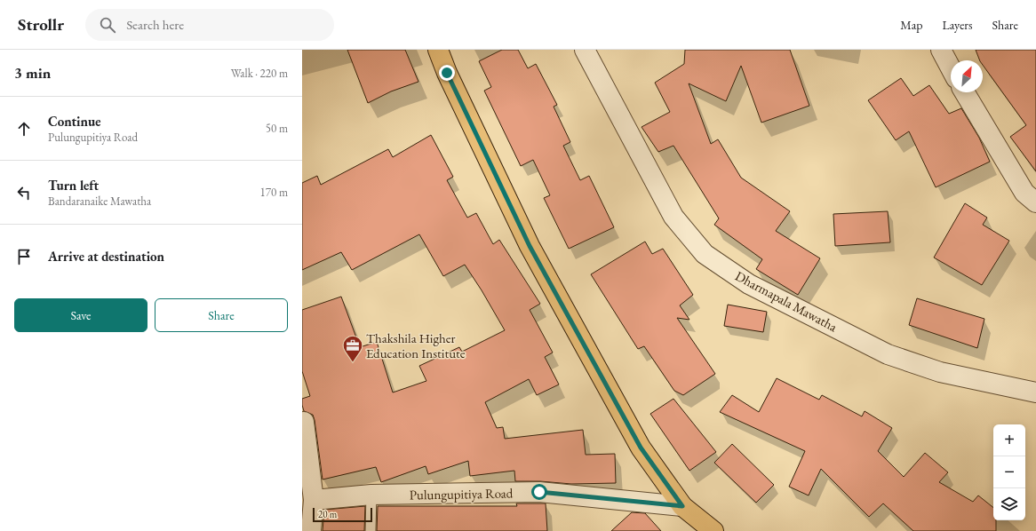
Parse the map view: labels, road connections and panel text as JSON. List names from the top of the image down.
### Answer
{
  "streets": {
    "street": ["Dharmapala Mawatha", "Pulungupitiya Road"]
  },
  "places": {
    "office": ["Thakshila Higher Education Institute"]
  },
  "scale_bar": "20 m",
  "north": "top right",
  "page": {
    "header": "Strollr",
    "search": "Search here",
    "nav": ["Map", "Layers", "Share"],
    "heading": ["3 min", "Walk · 220 m"],
    "list": [
      ["Continue", "Pulungupitiya Road", "50 m"],
      ["Turn left", "Bandaranaike Mawatha", "170 m"],
      "Arrive at destination"
    ],
    "buttons": ["Save", "Share"],
    "map_buttons": ["+", "−"],
    "scale": "20 m"
  }
}
